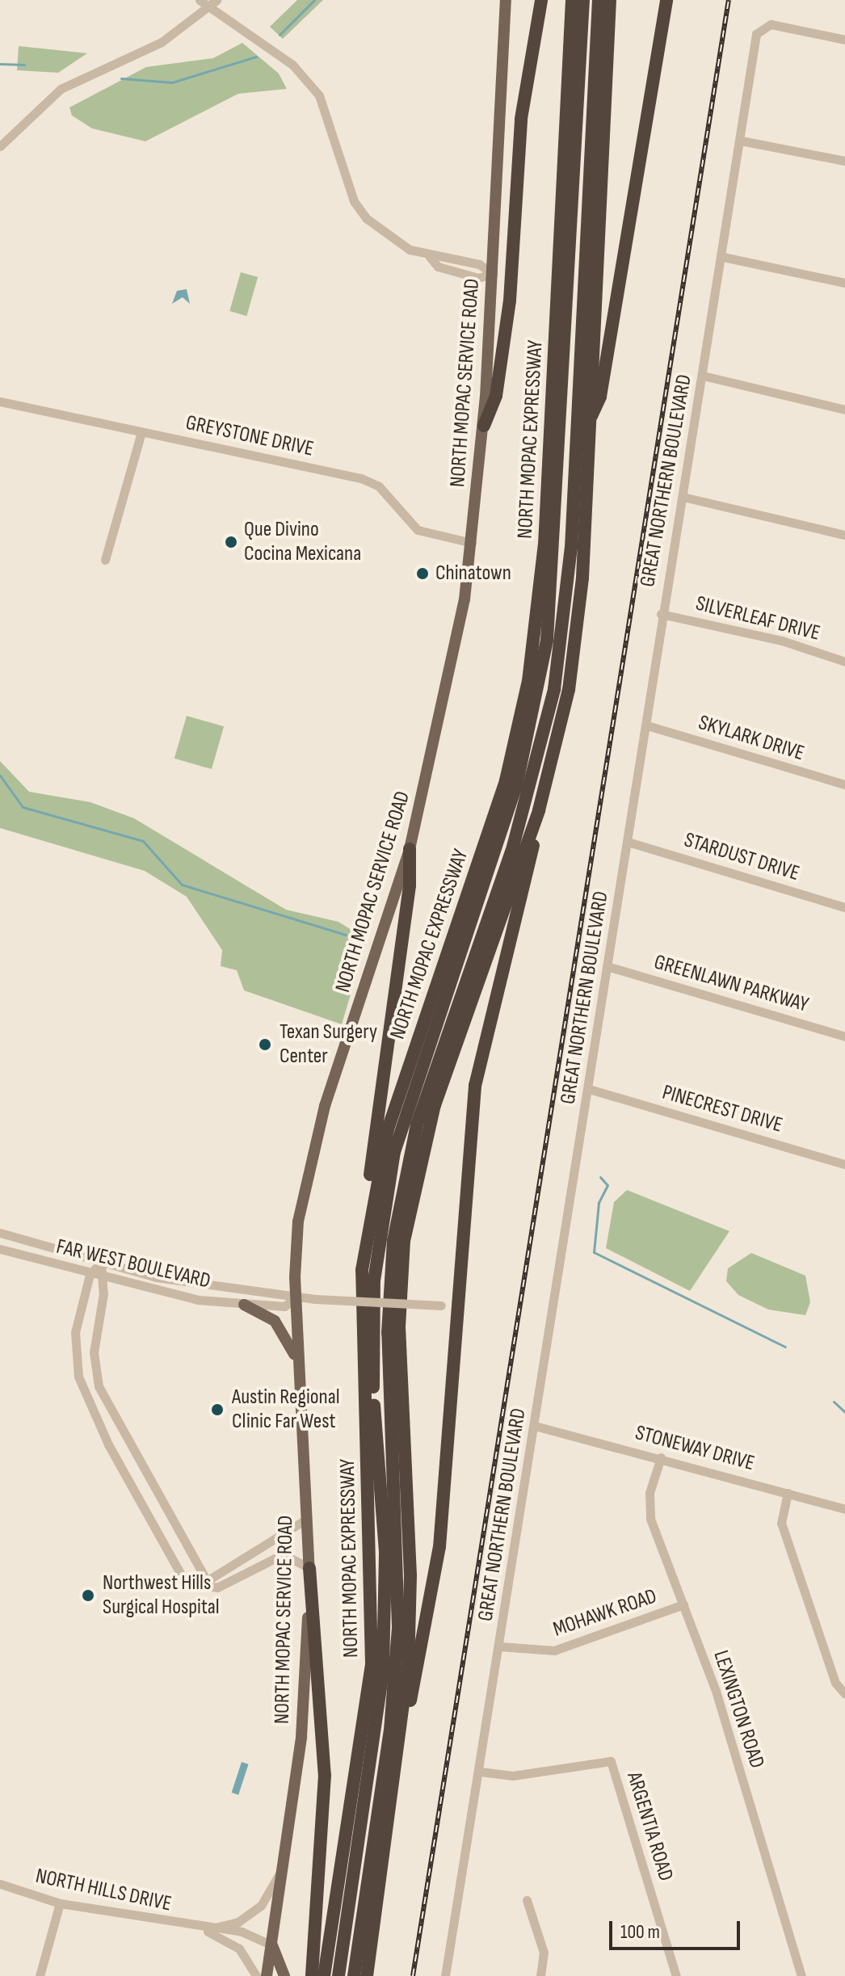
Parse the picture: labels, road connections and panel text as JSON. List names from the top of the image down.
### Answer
{
  "streets": {
    "highway": ["NORTH MOPAC EXPRESSWAY"],
    "main road": ["NORTH MOPAC SERVICE ROAD"],
    "street": [
      "GREYSTONE DRIVE",
      "GREAT NORTHERN BOULEVARD",
      "SILVERLEAF DRIVE",
      "SKYLARK DRIVE",
      "STARDUST DRIVE",
      "GREENLAWN PARKWAY",
      "PINECREST DRIVE",
      "FAR WEST BOULEVARD",
      "STONEWAY DRIVE",
      "MOHAWK ROAD",
      "LEXINGTON ROAD",
      "ARGENTIA ROAD",
      "NORTH HILLS DRIVE"
    ]
  },
  "crossings": [
    ["NORTH MOPAC SERVICE ROAD", "GREYSTONE DRIVE"],
    ["NORTH MOPAC SERVICE ROAD", "FAR WEST BOULEVARD"],
    ["NORTH MOPAC SERVICE ROAD", "NORTH HILLS DRIVE"],
    ["GREAT NORTHERN BOULEVARD", "SILVERLEAF DRIVE"],
    ["GREAT NORTHERN BOULEVARD", "SKYLARK DRIVE"],
    ["GREAT NORTHERN BOULEVARD", "STARDUST DRIVE"],
    ["GREAT NORTHERN BOULEVARD", "GREENLAWN PARKWAY"],
    ["GREAT NORTHERN BOULEVARD", "PINECREST DRIVE"],
    ["GREAT NORTHERN BOULEVARD", "STONEWAY DRIVE"],
    ["GREAT NORTHERN BOULEVARD", "MOHAWK ROAD"],
    ["GREAT NORTHERN BOULEVARD", "ARGENTIA ROAD"],
    ["STONEWAY DRIVE", "LEXINGTON ROAD"],
    ["MOHAWK ROAD", "LEXINGTON ROAD"]
  ],
  "places": [
    "Que Divino Cocina Mexicana",
    "Chinatown",
    "Texan Surgery Center",
    "Austin Regional Clinic Far West",
    "Northwest Hills Surgical Hospital"
  ],
  "scale_bar": "100 m"
}
